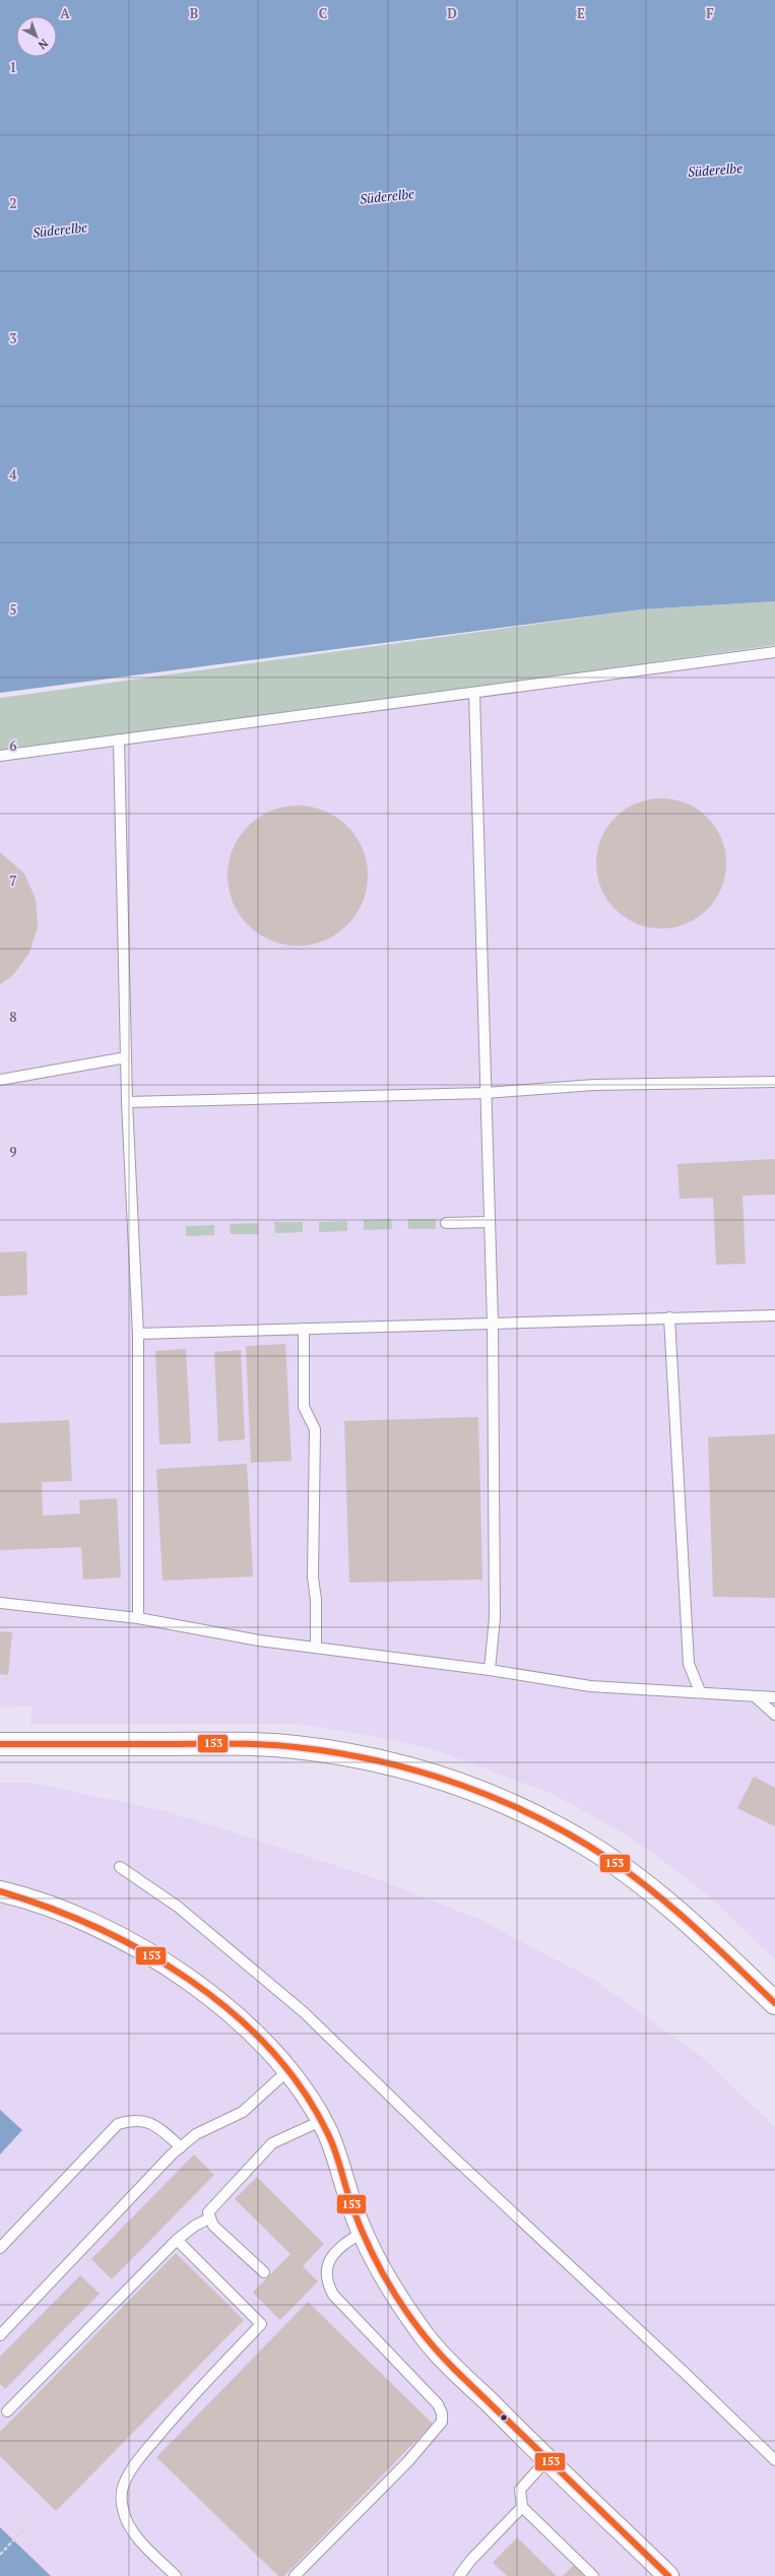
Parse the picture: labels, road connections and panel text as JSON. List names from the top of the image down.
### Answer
{
  "water": ["Süderelbe"],
  "lines": ["transit line 153"],
  "north": "bottom right",
  "grid": {
    "columns": [
      "A",
      "B",
      "C",
      "D",
      "E",
      "F"
    ],
    "rows": [
      "1",
      "2",
      "3",
      "4",
      "5",
      "6",
      "7",
      "8",
      "9"
    ]
  }
}
